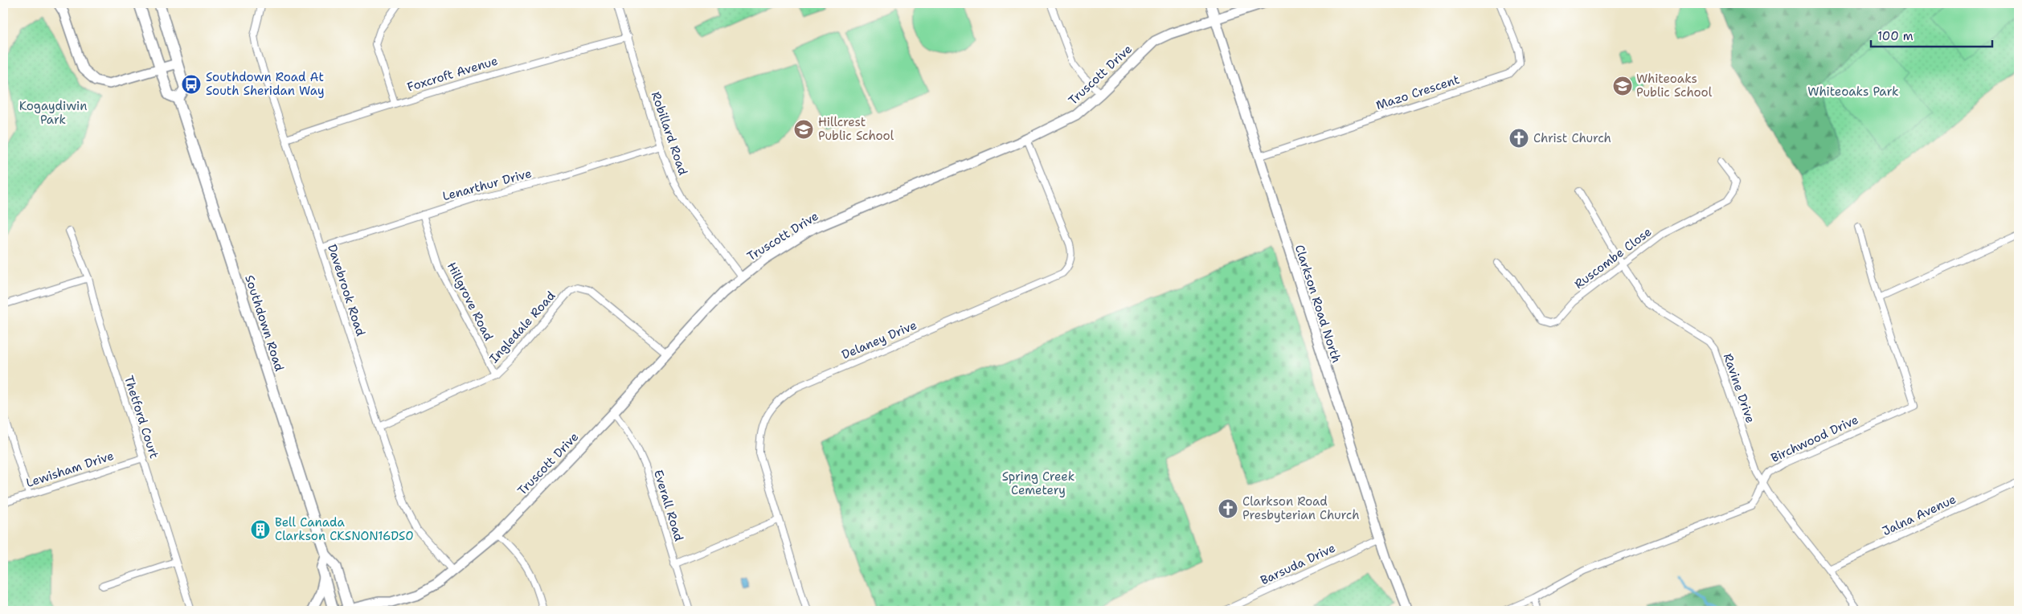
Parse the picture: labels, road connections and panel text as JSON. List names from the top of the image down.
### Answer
{
  "streets": {
    "main road": ["Southdown Road"],
    "street": [
      "Foxcroft Avenue",
      "Truscott Drive",
      "Mazo Crescent",
      "Robillard Road",
      "Lenarthur Drive",
      "Ruscombe Close",
      "Davebrook Road",
      "Hillgrove Road",
      "Clarkson Road North",
      "Ingledale Road",
      "Delaney Drive",
      "Ravine Drive",
      "Thetford Court",
      "Birchwood Drive",
      "Lewisham Drive",
      "Everall Road",
      "Jalna Avenue",
      "Barsuda Drive"
    ]
  },
  "crossings": [
    ["Foxcroft Avenue", "Robillard Road"],
    ["Foxcroft Avenue", "Davebrook Road"],
    ["Truscott Drive", "Robillard Road"],
    ["Truscott Drive", "Davebrook Road"],
    ["Truscott Drive", "Clarkson Road North"],
    ["Truscott Drive", "Southdown Road"],
    ["Truscott Drive", "Ingledale Road"],
    ["Truscott Drive", "Delaney Drive"],
    ["Truscott Drive", "Everall Road"],
    ["Mazo Crescent", "Clarkson Road North"],
    ["Robillard Road", "Lenarthur Drive"],
    ["Lenarthur Drive", "Davebrook Road"],
    ["Lenarthur Drive", "Hillgrove Road"],
    ["Ruscombe Close", "Ravine Drive"],
    ["Davebrook Road", "Ingledale Road"],
    ["Hillgrove Road", "Ingledale Road"],
    ["Clarkson Road North", "Barsuda Drive"],
    ["Ravine Drive", "Birchwood Drive"],
    ["Ravine Drive", "Jalna Avenue"],
    ["Thetford Court", "Lewisham Drive"]
  ],
  "parks": ["Whiteoaks Park", "Kogaydiwin Park", "Spring Creek Cemetery"],
  "places": {
    "bus stop": ["Southdown Road At South Sheridan Way"],
    "school or university": ["Whiteoaks Public School", "Hillcrest Public School"],
    "church": ["Christ Church", "Clarkson Road Presbyterian Church"],
    "building": ["Bell Canada Clarkson CKSNON16DS0"]
  },
  "scale_bar": "100 m"
}
